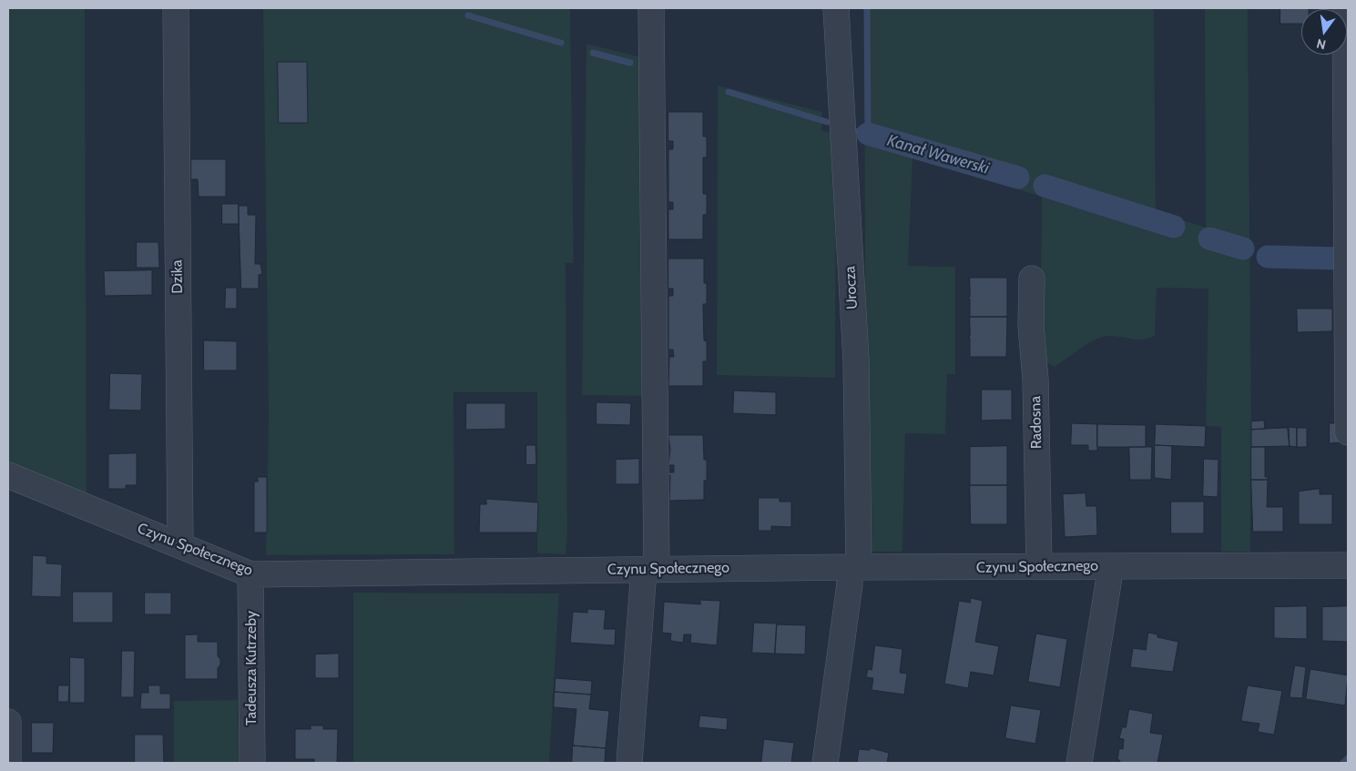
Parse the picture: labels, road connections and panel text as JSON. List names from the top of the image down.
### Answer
{
  "streets": {
    "street": [
      "Dzika",
      "Urocza",
      "Radosna",
      "Czynu Społecznego",
      "Tadeusza Kutrzeby"
    ]
  },
  "crossings": [
    ["Dzika", "Czynu Społecznego"],
    ["Urocza", "Czynu Społecznego"],
    ["Radosna", "Czynu Społecznego"],
    ["Czynu Społecznego", "Tadeusza Kutrzeby"]
  ],
  "water": ["Kanał Wawerski"],
  "north": "bottom"
}
